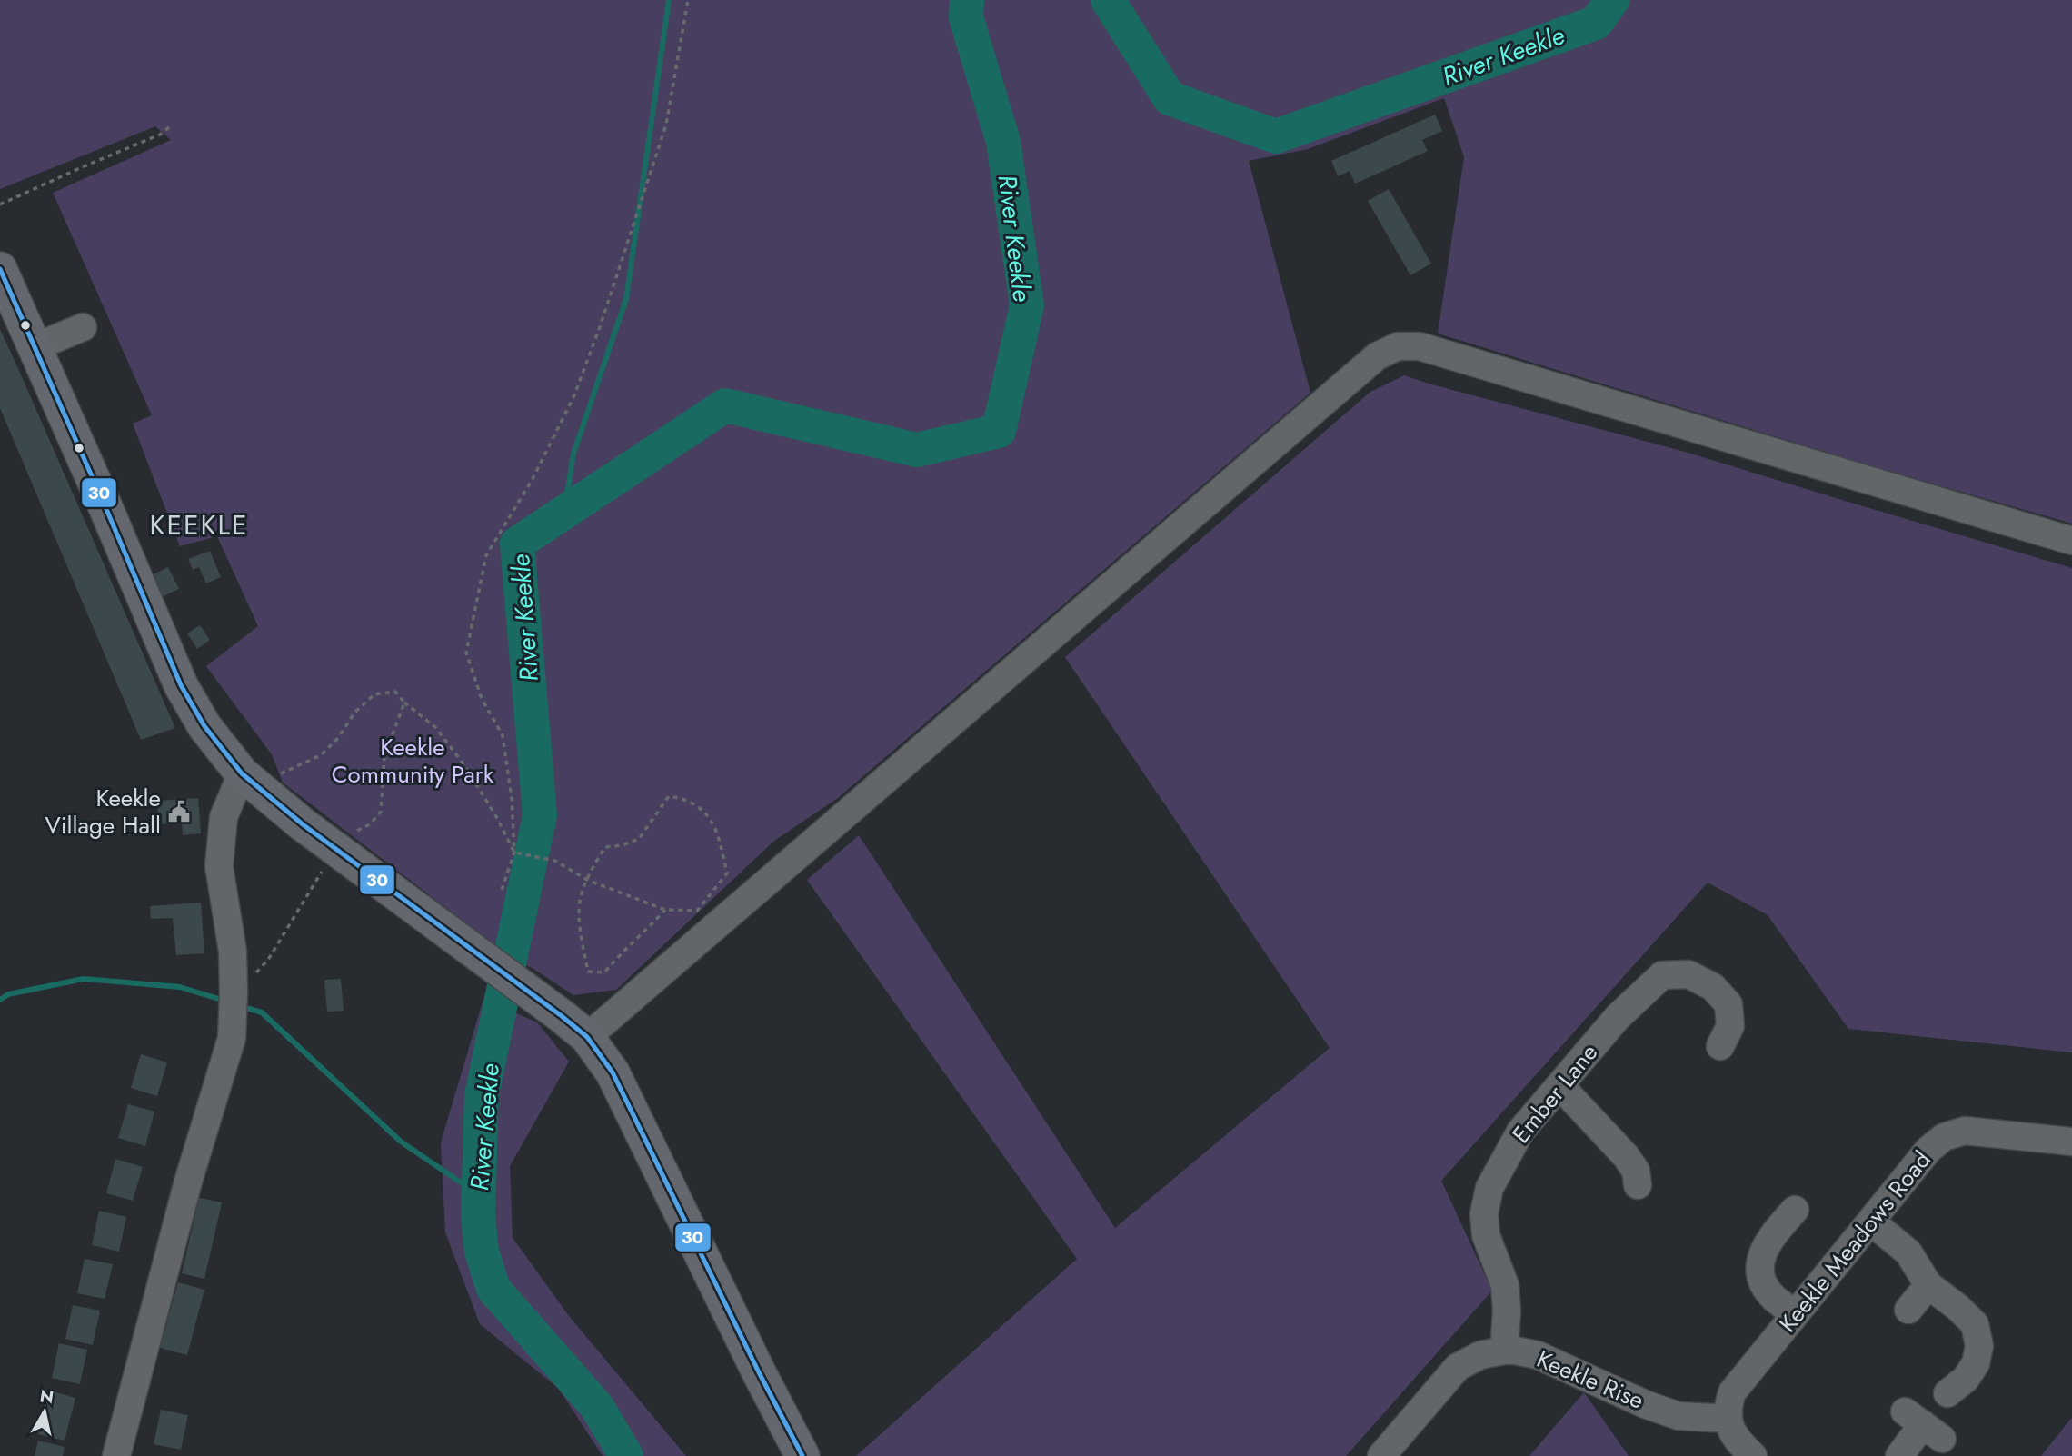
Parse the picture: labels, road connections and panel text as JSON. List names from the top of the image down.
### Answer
{
  "streets": {
    "street": ["Ember Lane", "Keekle Meadows Road", "Keekle Rise"]
  },
  "crossings": [
    ["Ember Lane", "Keekle Rise"],
    ["Keekle Meadows Road", "Keekle Rise"]
  ],
  "districts": ["KEEKLE"],
  "water": ["River Keekle"],
  "parks": ["Keekle Community Park"],
  "places": {
    "public building": ["Keekle Village Hall"]
  },
  "lines": ["transit line 30"],
  "north": "top"
}
